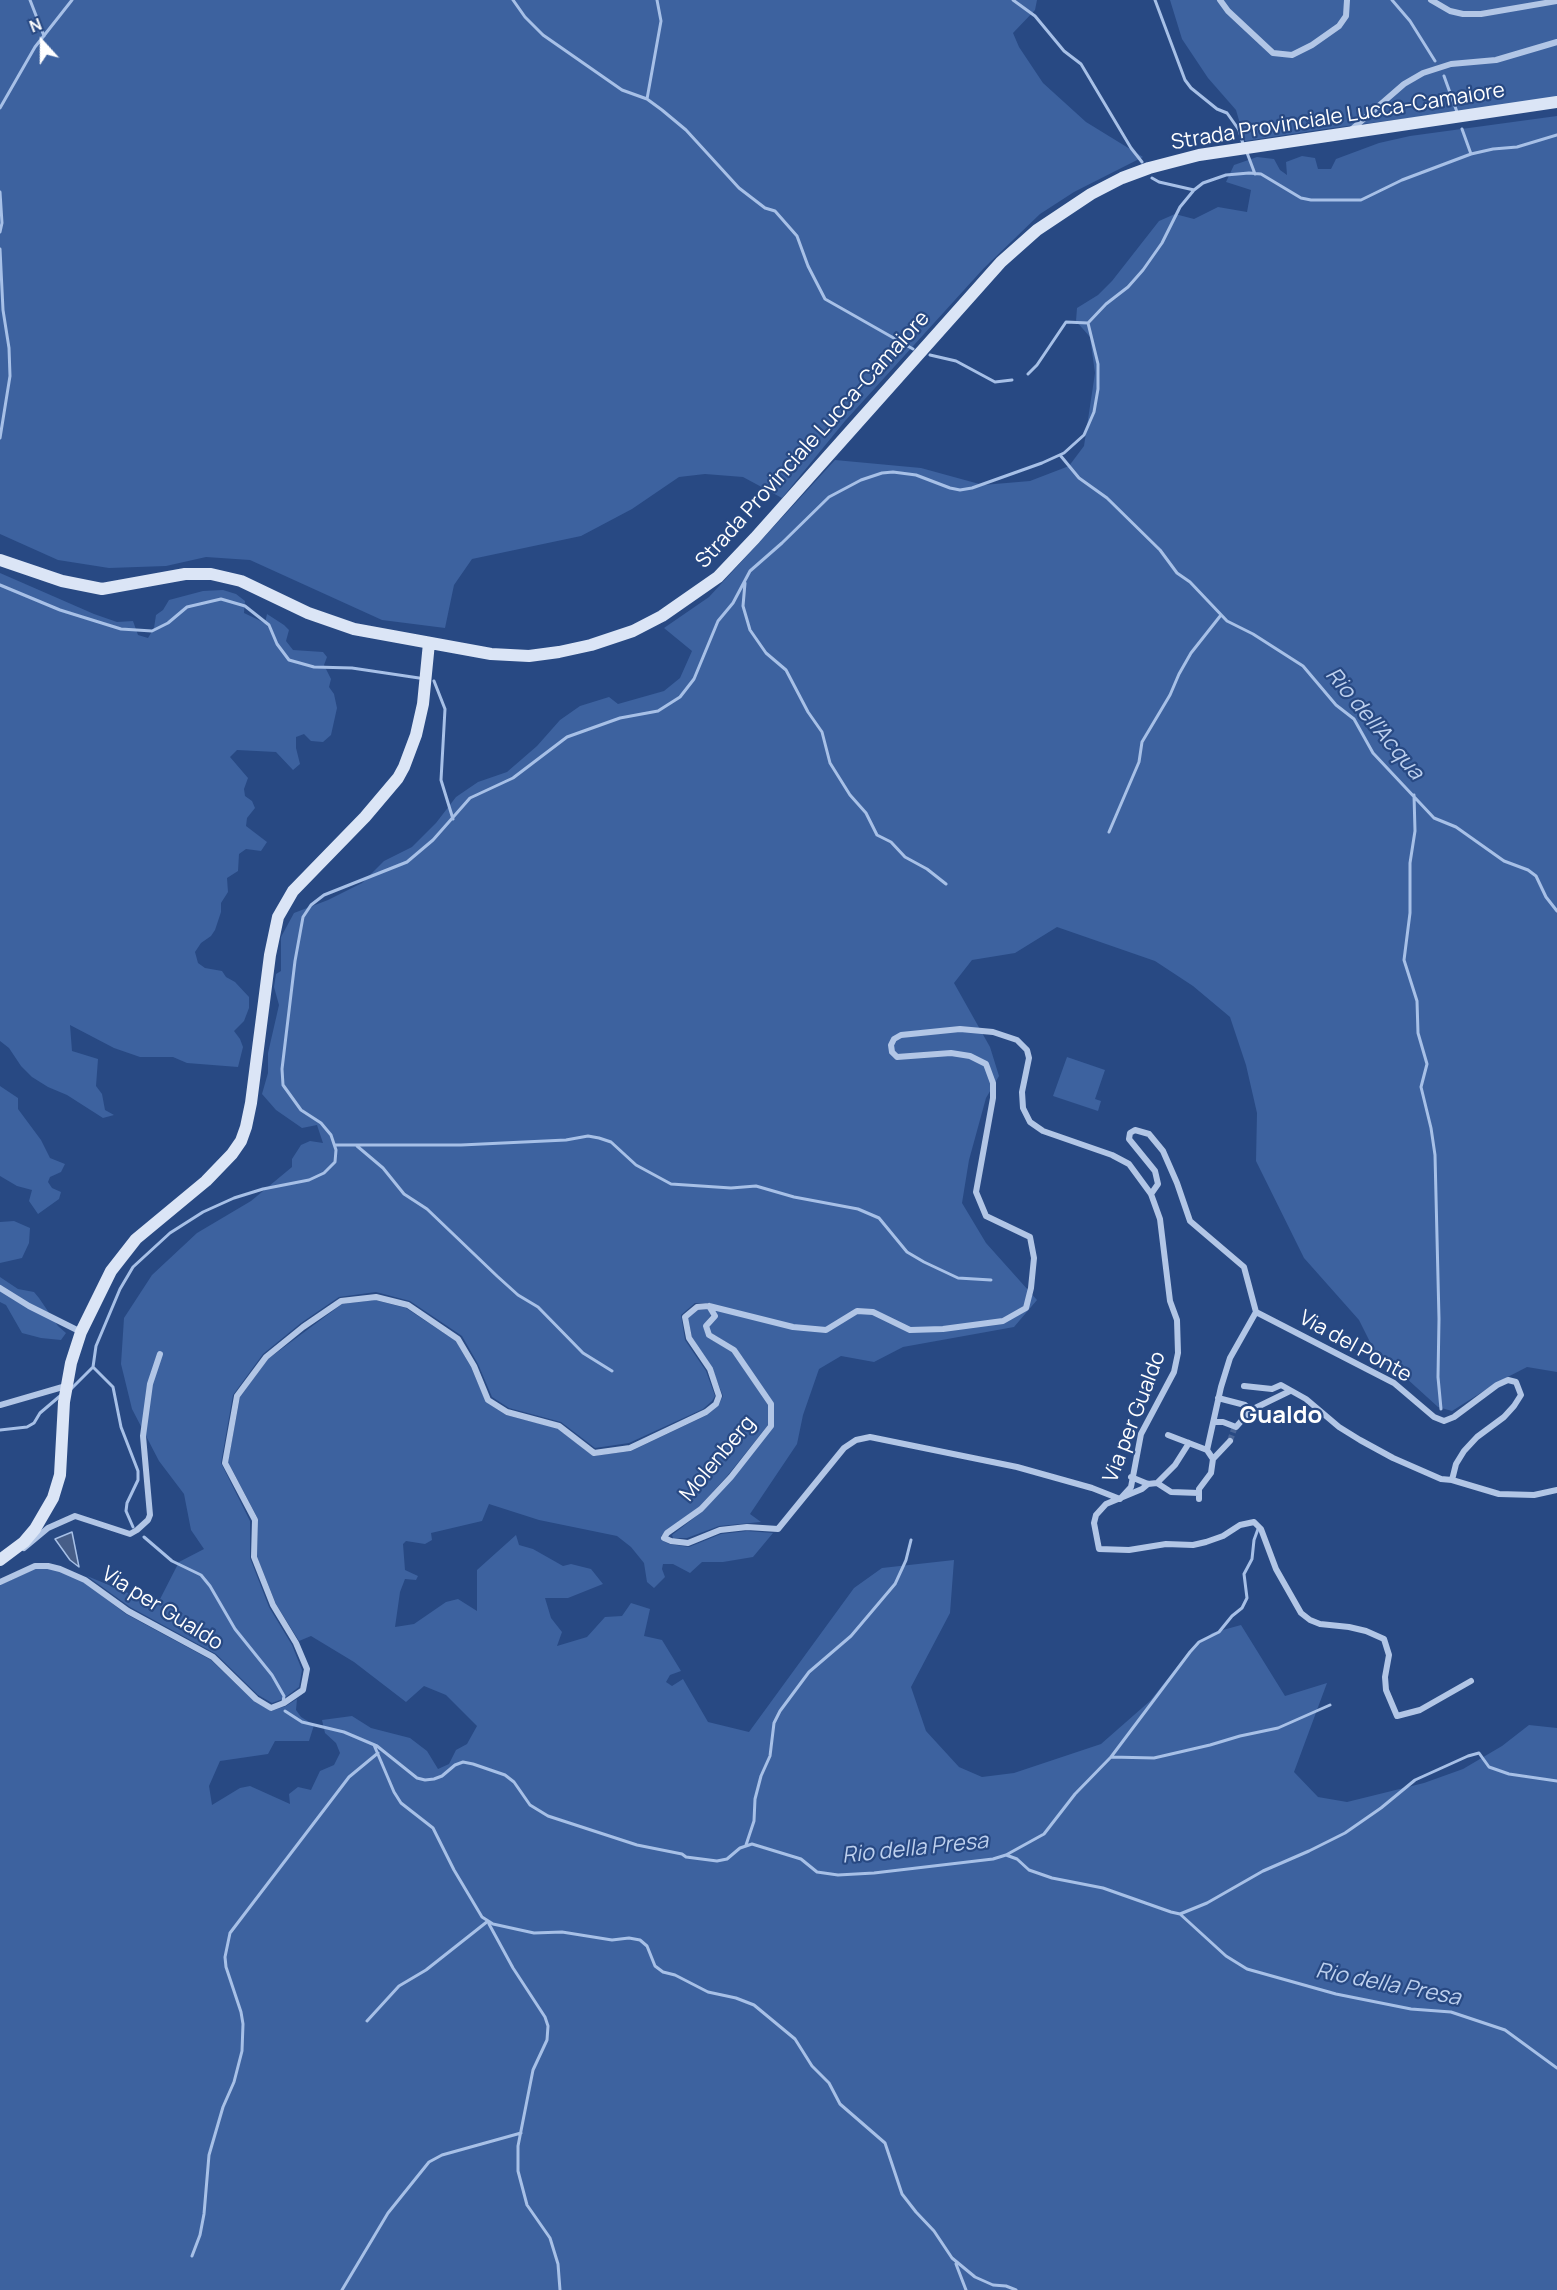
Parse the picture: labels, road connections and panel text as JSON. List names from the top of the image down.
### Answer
{
  "streets": {
    "main road": ["Strada Provinciale Lucca-Camaiore"],
    "street": ["Via del Ponte", "Via per Gualdo", "Molenberg"]
  },
  "crossings": [
    ["Via per Gualdo", "Molenberg"]
  ],
  "districts": ["Gualdo"],
  "water": ["Rio dell'Acqua", "Rio della Presa"],
  "north": "top"
}
